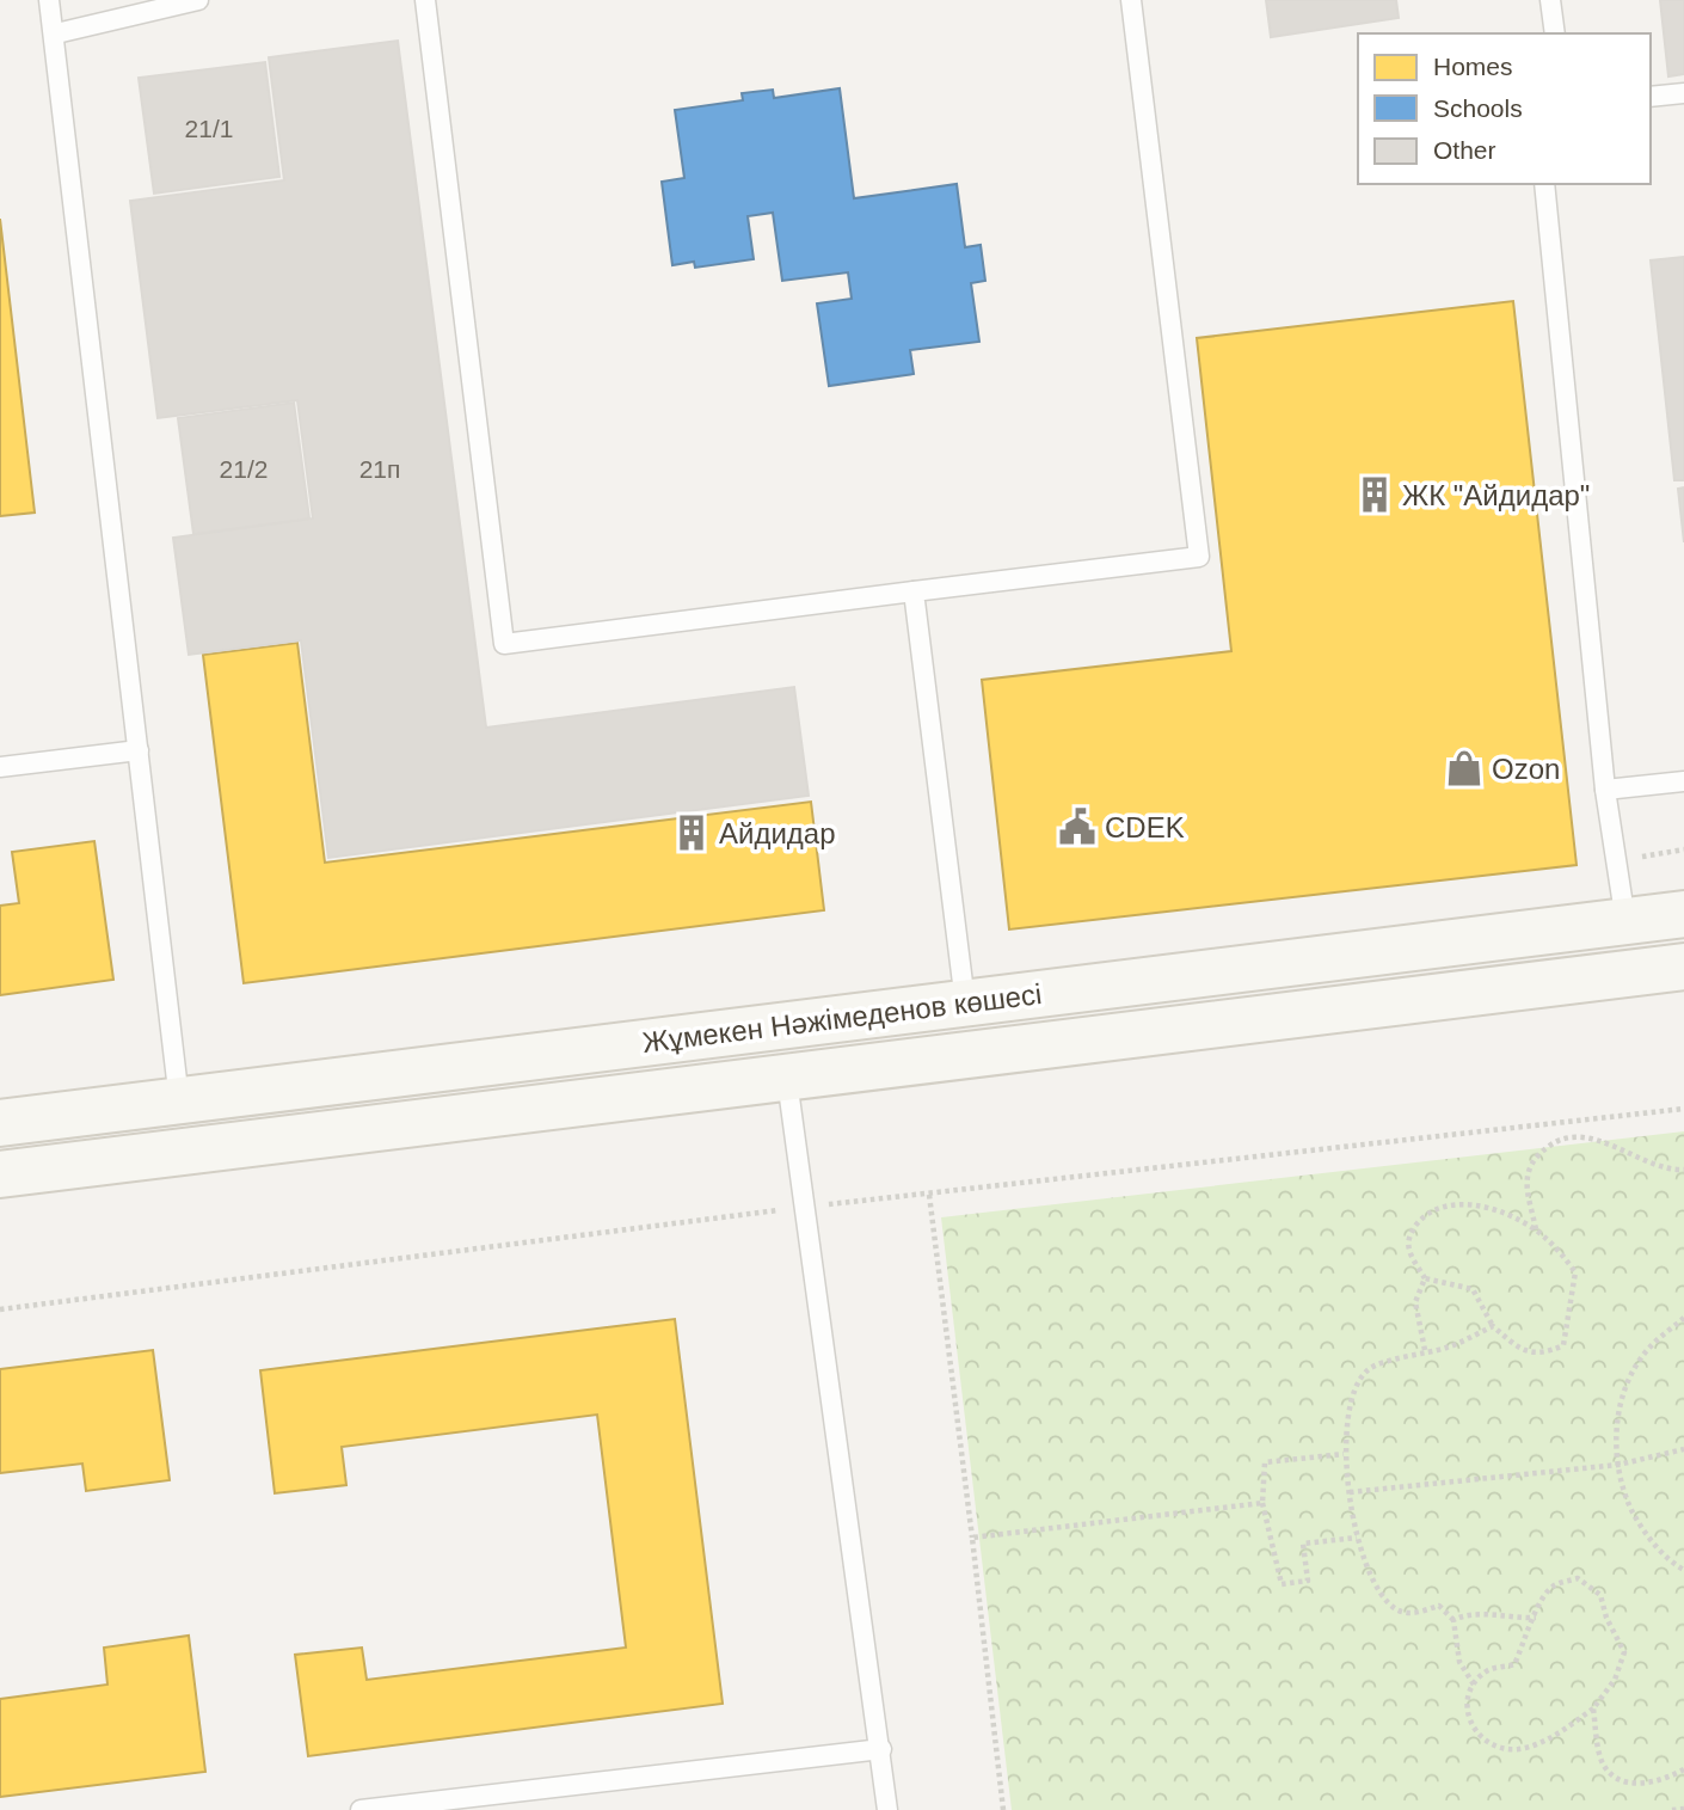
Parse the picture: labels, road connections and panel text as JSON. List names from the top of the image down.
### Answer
{
  "streets": {
    "main road": ["Жұмекен Нәжімеденов көшесі"]
  },
  "places": {
    "building": ["ЖК \"Айдидар\"", "Айдидар"],
    "shop": ["Ozon"],
    "public building": ["CDEK"]
  },
  "house_numbers": ["21/1", "21/2", "21п"],
  "legend": ["Homes", "Schools", "Other"]
}
